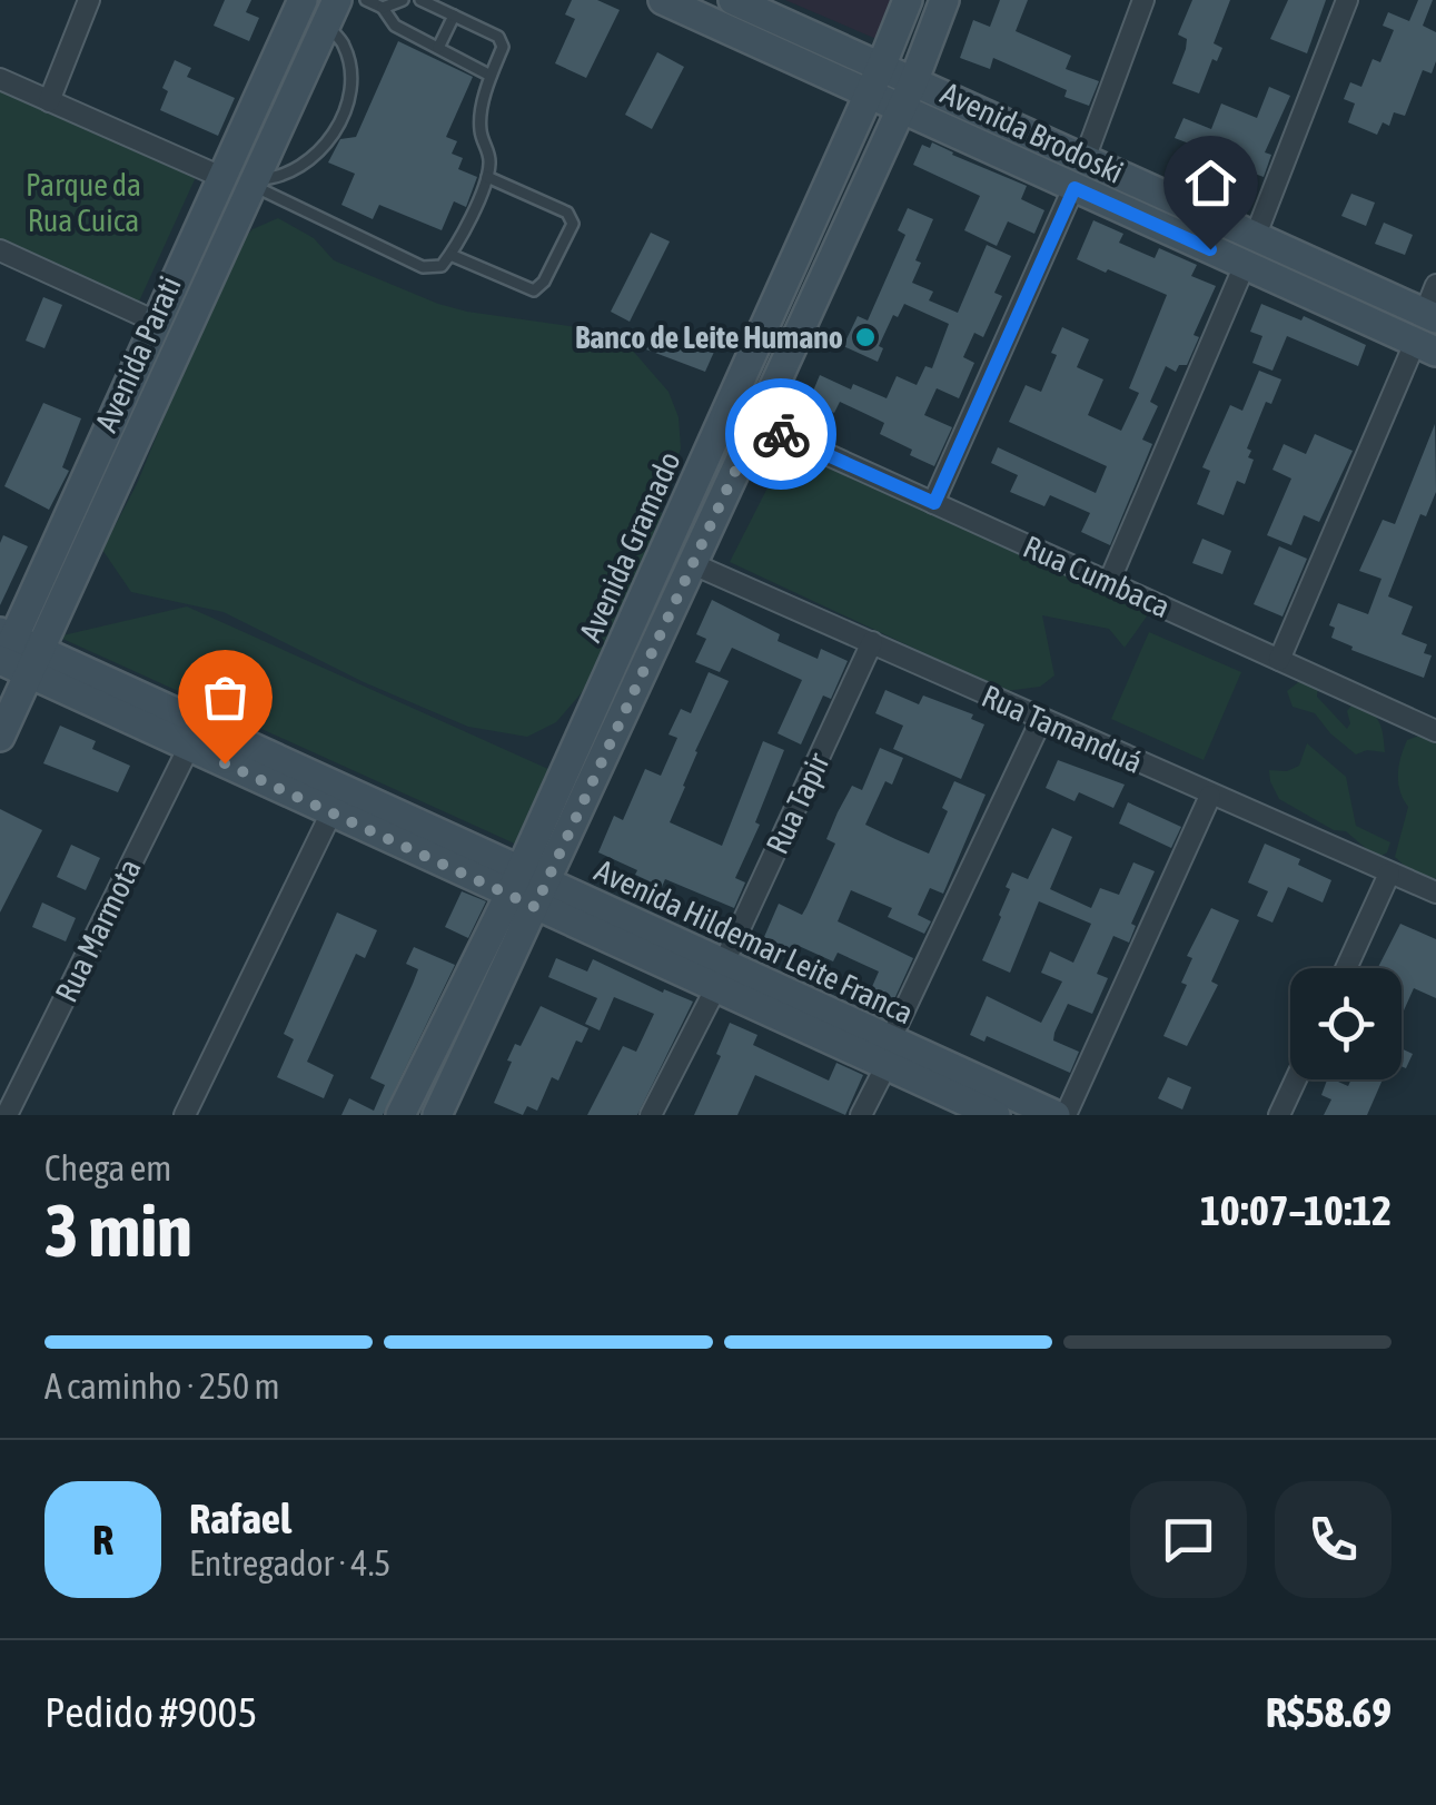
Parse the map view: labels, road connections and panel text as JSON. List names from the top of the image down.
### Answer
{
  "streets": {
    "street": [
      "Avenida Brodoski",
      "Avenida Parati",
      "Avenida Gramado",
      "Rua Cumbaca",
      "Rua Tamanduá",
      "Rua Tapir",
      "Rua Marmota",
      "Avenida Hildemar Leite Franca"
    ]
  },
  "crossings": [
    ["Avenida Brodoski", "Avenida Gramado"],
    ["Avenida Parati", "Avenida Hildemar Leite Franca"],
    ["Avenida Gramado", "Rua Cumbaca"],
    ["Avenida Gramado", "Rua Tamanduá"],
    ["Avenida Gramado", "Avenida Hildemar Leite Franca"],
    ["Rua Tamanduá", "Rua Tapir"],
    ["Rua Tapir", "Avenida Hildemar Leite Franca"],
    ["Rua Marmota", "Avenida Hildemar Leite Franca"]
  ],
  "parks": ["Parque da Rua Cuica"],
  "places": ["Banco de Leite Humano"],
  "page": {
    "heading": ["3 min", "Chega em", "10:07–10:12"],
    "panel": [
      "Rafael",
      "Entregador · 4.5",
      "Pedido #9005",
      "R$58.69"
    ],
    "bar": "A caminho · 250 m",
    "round": "R"
  }
}
